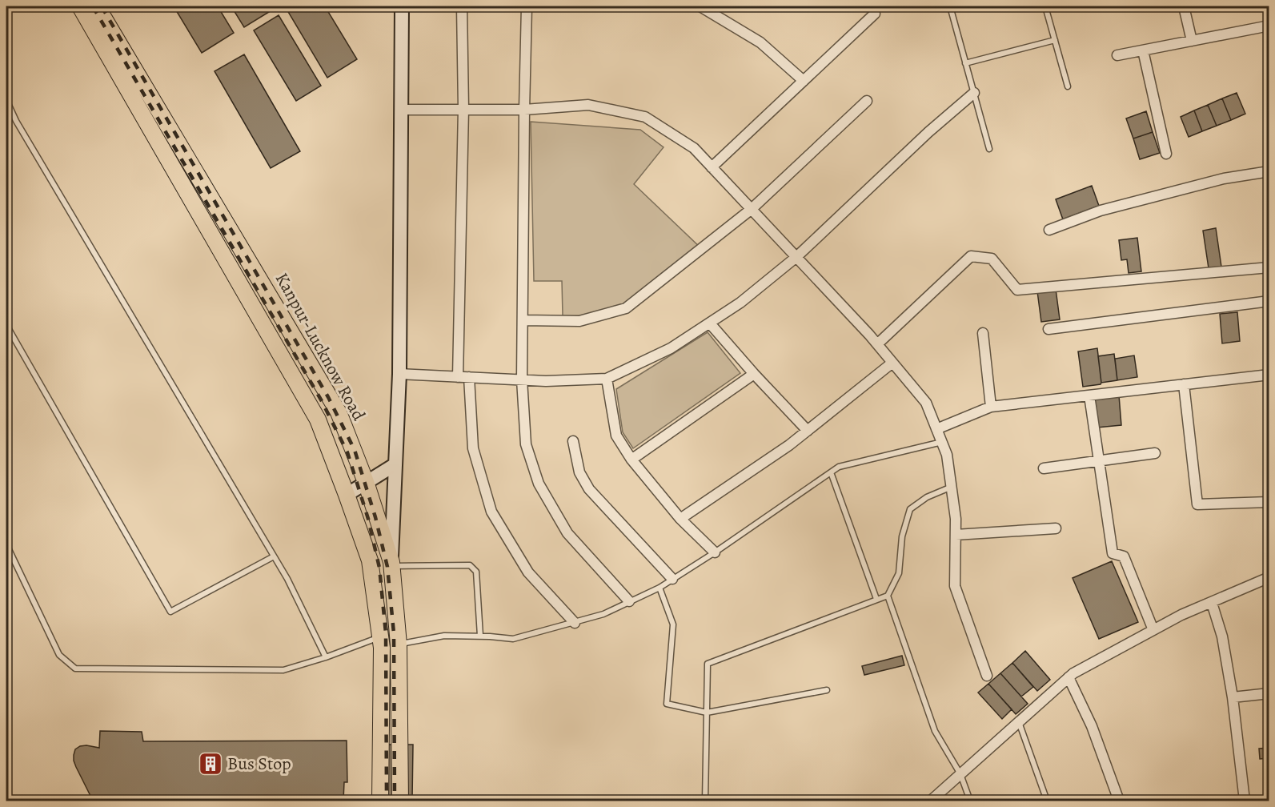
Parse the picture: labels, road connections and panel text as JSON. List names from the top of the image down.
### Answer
{
  "streets": {
    "main road": ["Kanpur-Lucknow Road"]
  },
  "places": {
    "building": ["Bus Stop"]
  }
}
